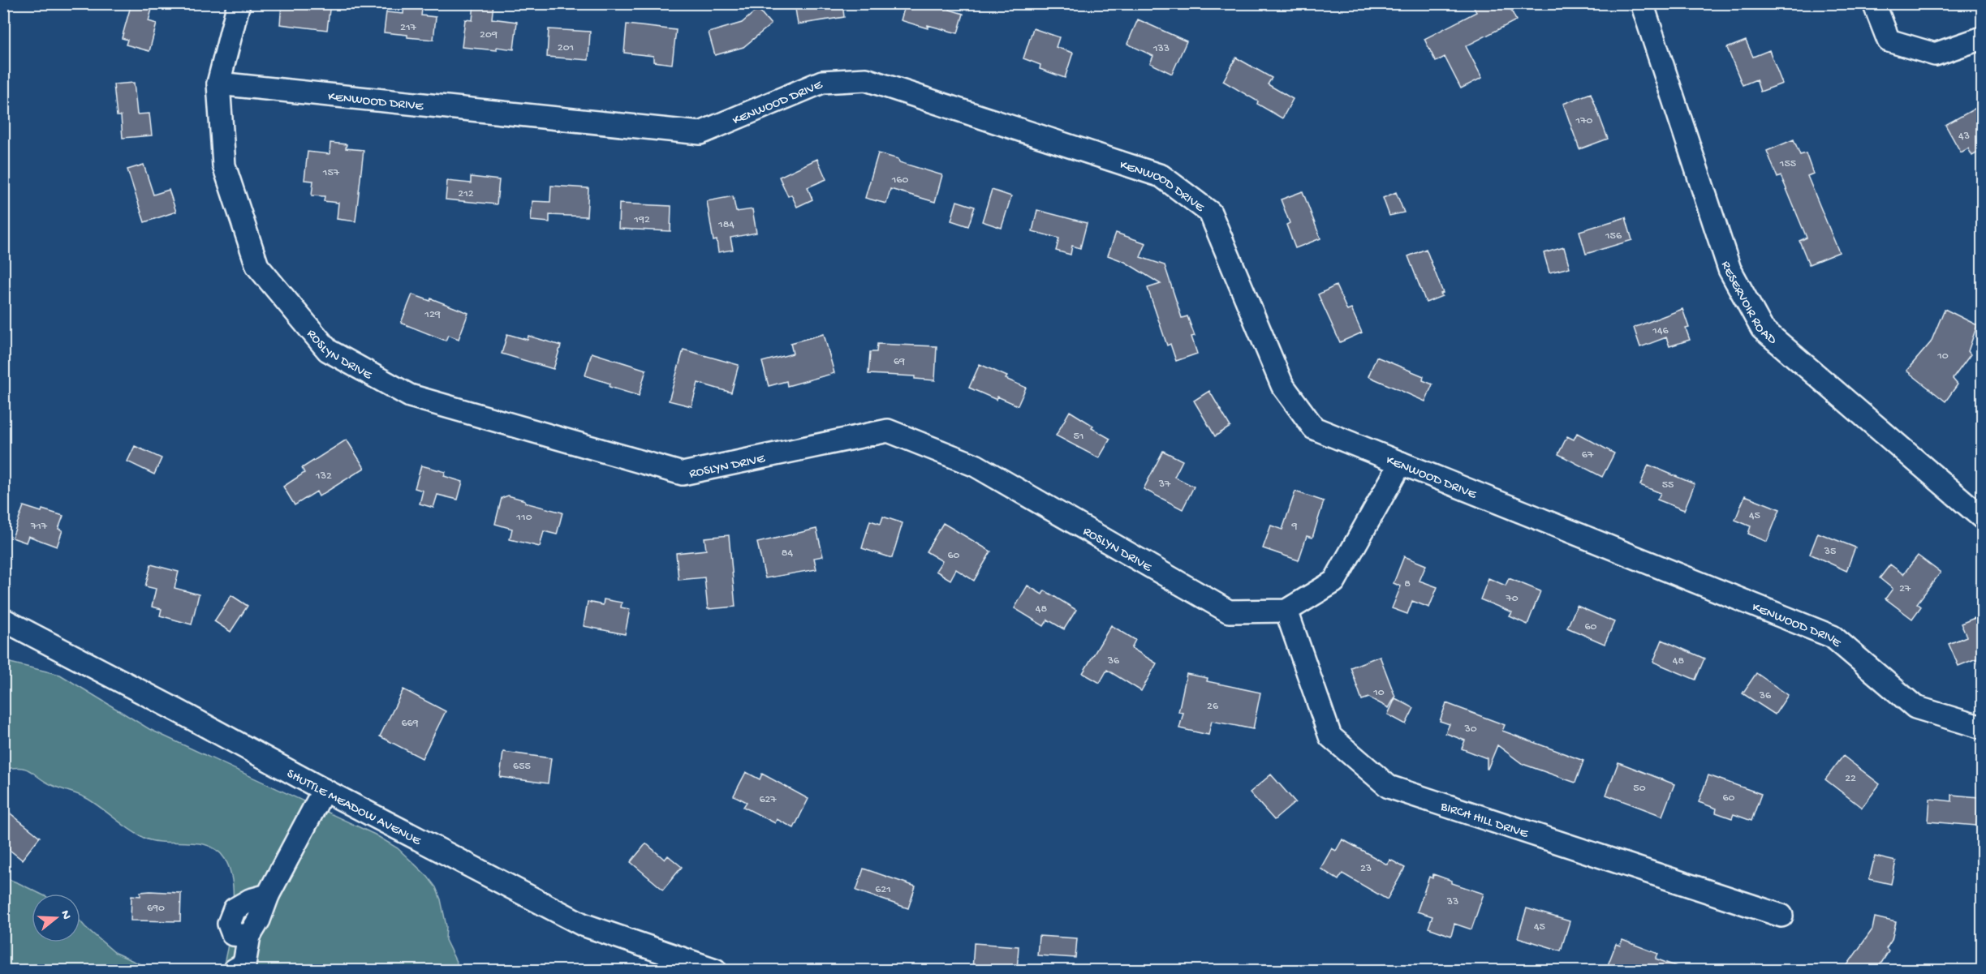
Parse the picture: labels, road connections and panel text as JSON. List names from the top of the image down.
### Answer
{
  "streets": {
    "street": [
      "KENWOOD DRIVE",
      "RESERVOIR ROAD",
      "ROSLYN DRIVE",
      "SHUTTLE MEADOW AVENUE",
      "BIRCH HILL DRIVE"
    ]
  },
  "crossings": [
    ["KENWOOD DRIVE", "ROSLYN DRIVE"],
    ["ROSLYN DRIVE", "BIRCH HILL DRIVE"]
  ],
  "house_numbers": [
    "217",
    "209",
    "201",
    "133",
    "170",
    "43",
    "155",
    "157",
    "160",
    "212",
    "192",
    "184",
    "156",
    "129",
    "146",
    "10",
    "69",
    "51",
    "67",
    "132",
    "37",
    "55",
    "45",
    "110",
    "717",
    "9",
    "35",
    "84",
    "60",
    "8",
    "27",
    "70",
    "48",
    "60",
    "36",
    "48",
    "10",
    "36",
    "26",
    "669",
    "30",
    "655",
    "22",
    "50",
    "60",
    "627",
    "23",
    "621",
    "33",
    "690",
    "45"
  ],
  "north": "right"
}
